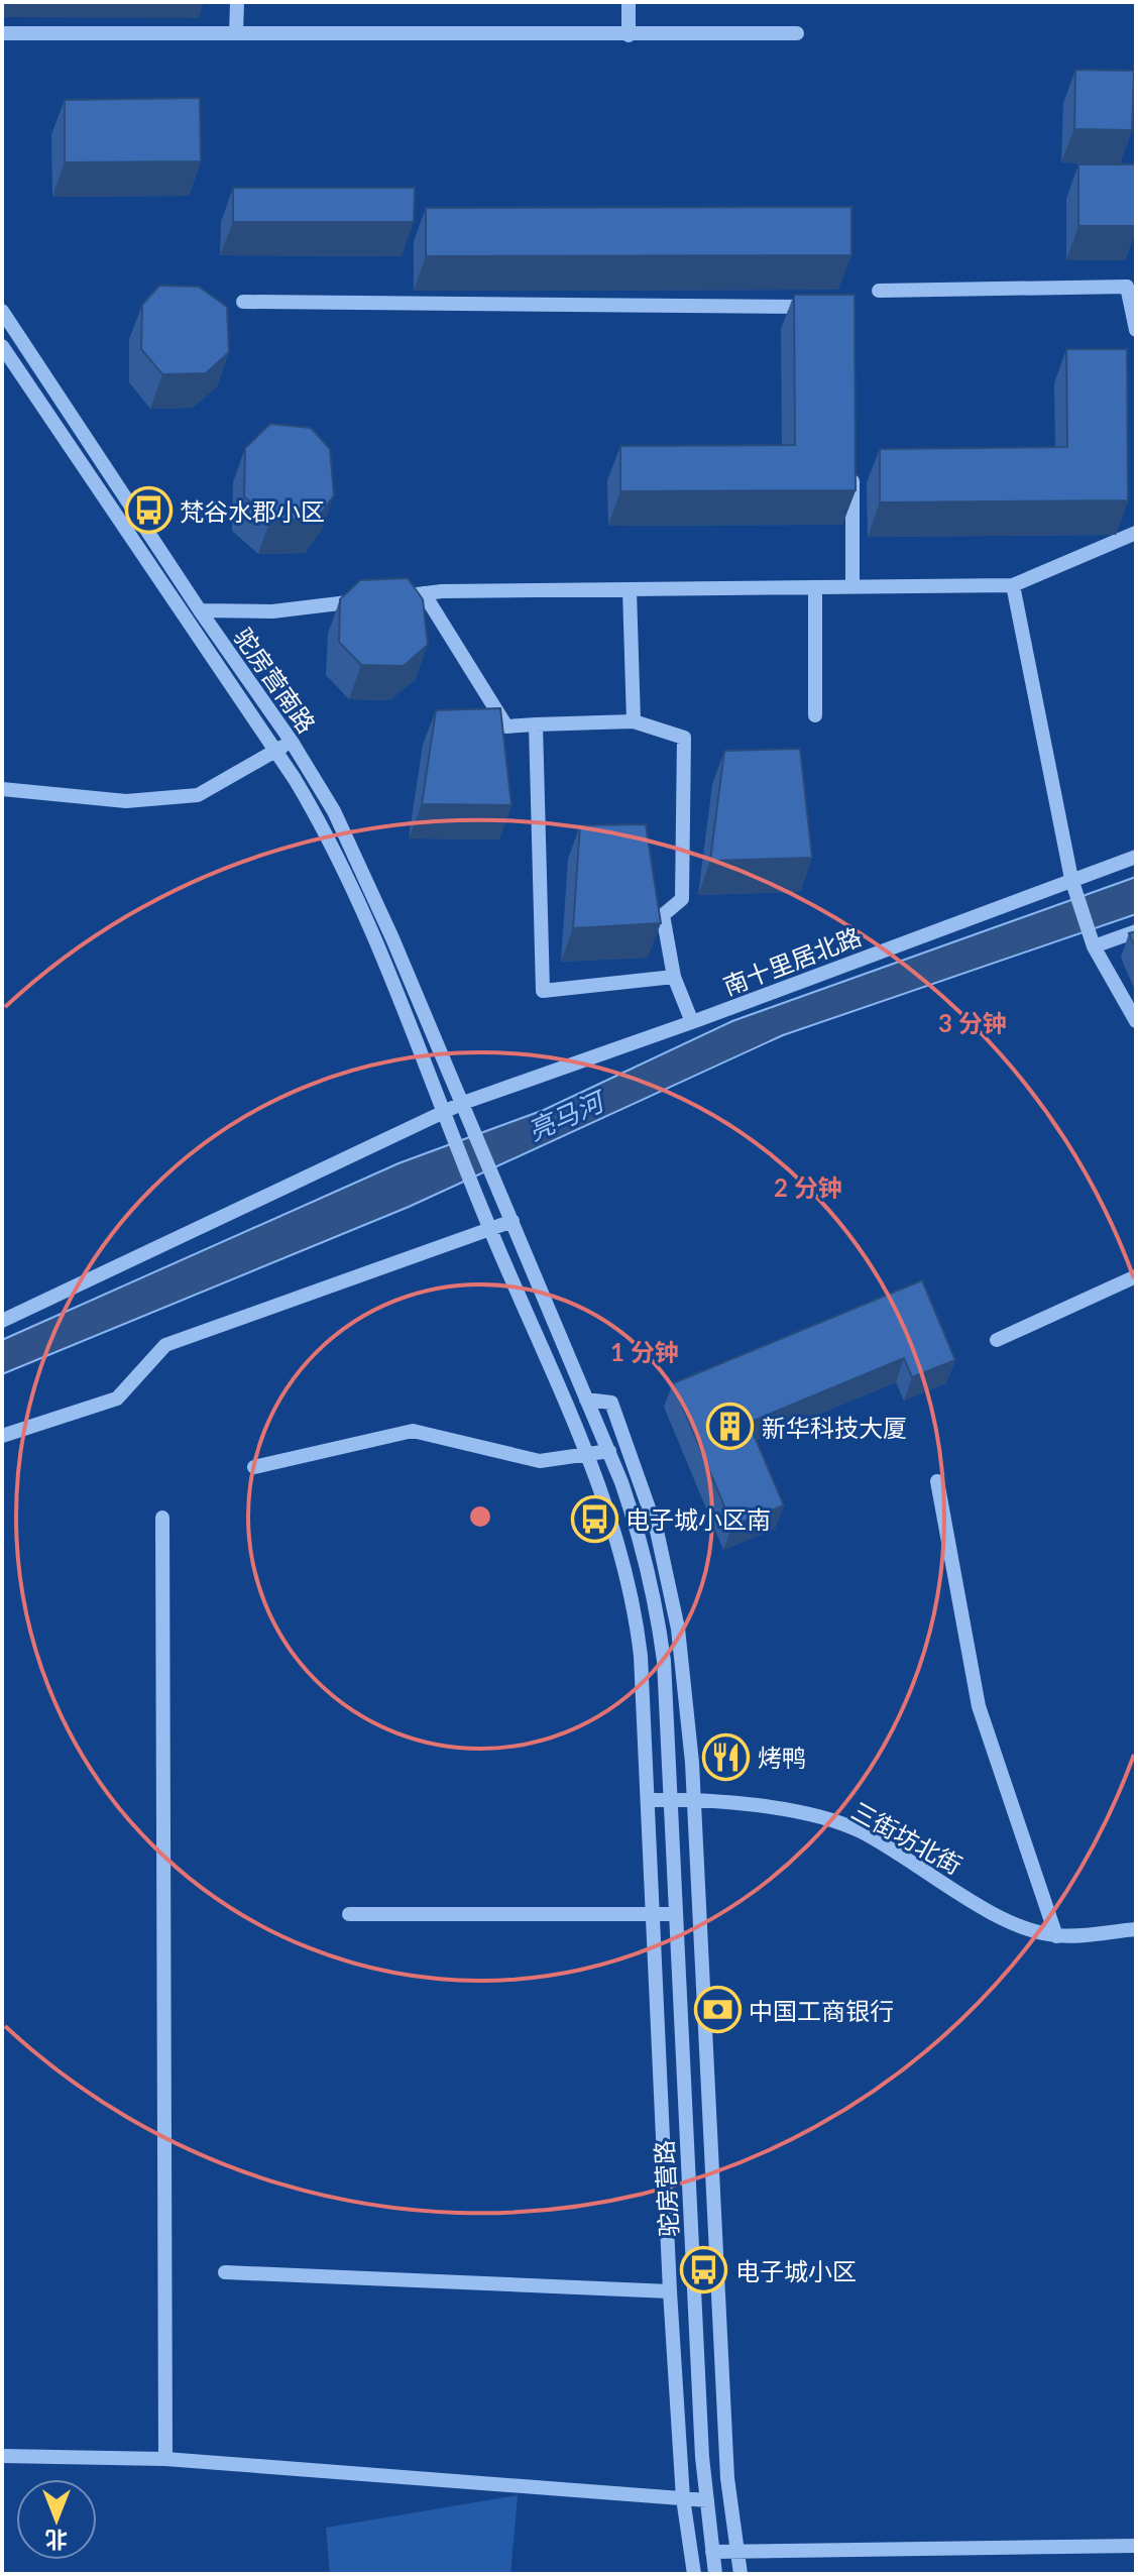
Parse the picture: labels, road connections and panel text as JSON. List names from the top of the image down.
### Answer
{
  "streets": {
    "street": [
      "驼房营南路",
      "南十里居北路",
      "三街坊北街",
      "驼房营路"
    ]
  },
  "crossings": [
    ["驼房营南路", "南十里居北路"],
    ["驼房营南路", "驼房营路"],
    ["三街坊北街", "驼房营路"]
  ],
  "water": ["亮马河"],
  "places": {
    "bus stop": ["梵谷水郡小区", "电子城小区南", "电子城小区"],
    "building": ["新华科技大厦"],
    "restaurant": ["烤鸭"],
    "bank": ["中国工商银行"]
  },
  "north": "bottom",
  "rings": ["3 分钟", "2 分钟", "1 分钟"]
}
